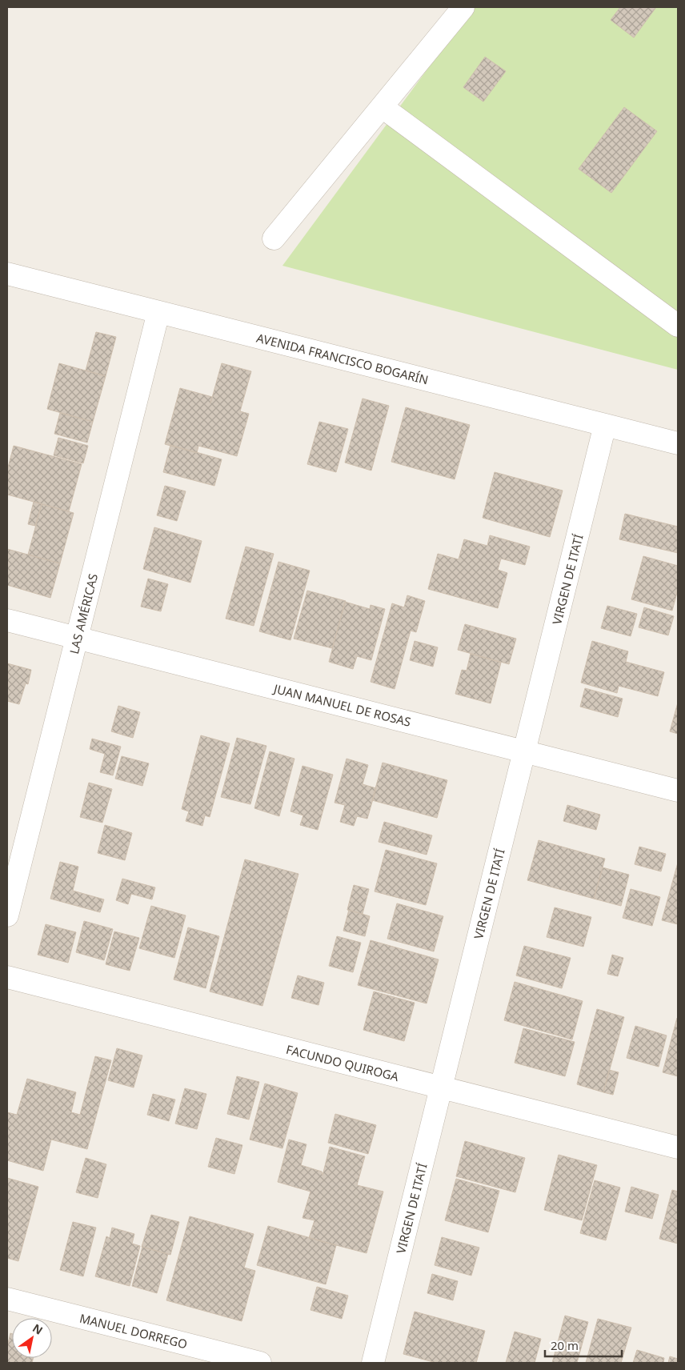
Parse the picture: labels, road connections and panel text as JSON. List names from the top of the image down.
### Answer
{
  "streets": {
    "street": [
      "AVENIDA FRANCISCO BOGARÍN",
      "VIRGEN DE ITATÍ",
      "LAS AMÉRICAS",
      "JUAN MANUEL DE ROSAS",
      "FACUNDO QUIROGA",
      "MANUEL DORREGO"
    ]
  },
  "crossings": [
    ["AVENIDA FRANCISCO BOGARÍN", "VIRGEN DE ITATÍ"],
    ["AVENIDA FRANCISCO BOGARÍN", "LAS AMÉRICAS"],
    ["VIRGEN DE ITATÍ", "JUAN MANUEL DE ROSAS"],
    ["VIRGEN DE ITATÍ", "FACUNDO QUIROGA"],
    ["LAS AMÉRICAS", "JUAN MANUEL DE ROSAS"]
  ],
  "scale_bar": "20 m",
  "north": "top right"
}
